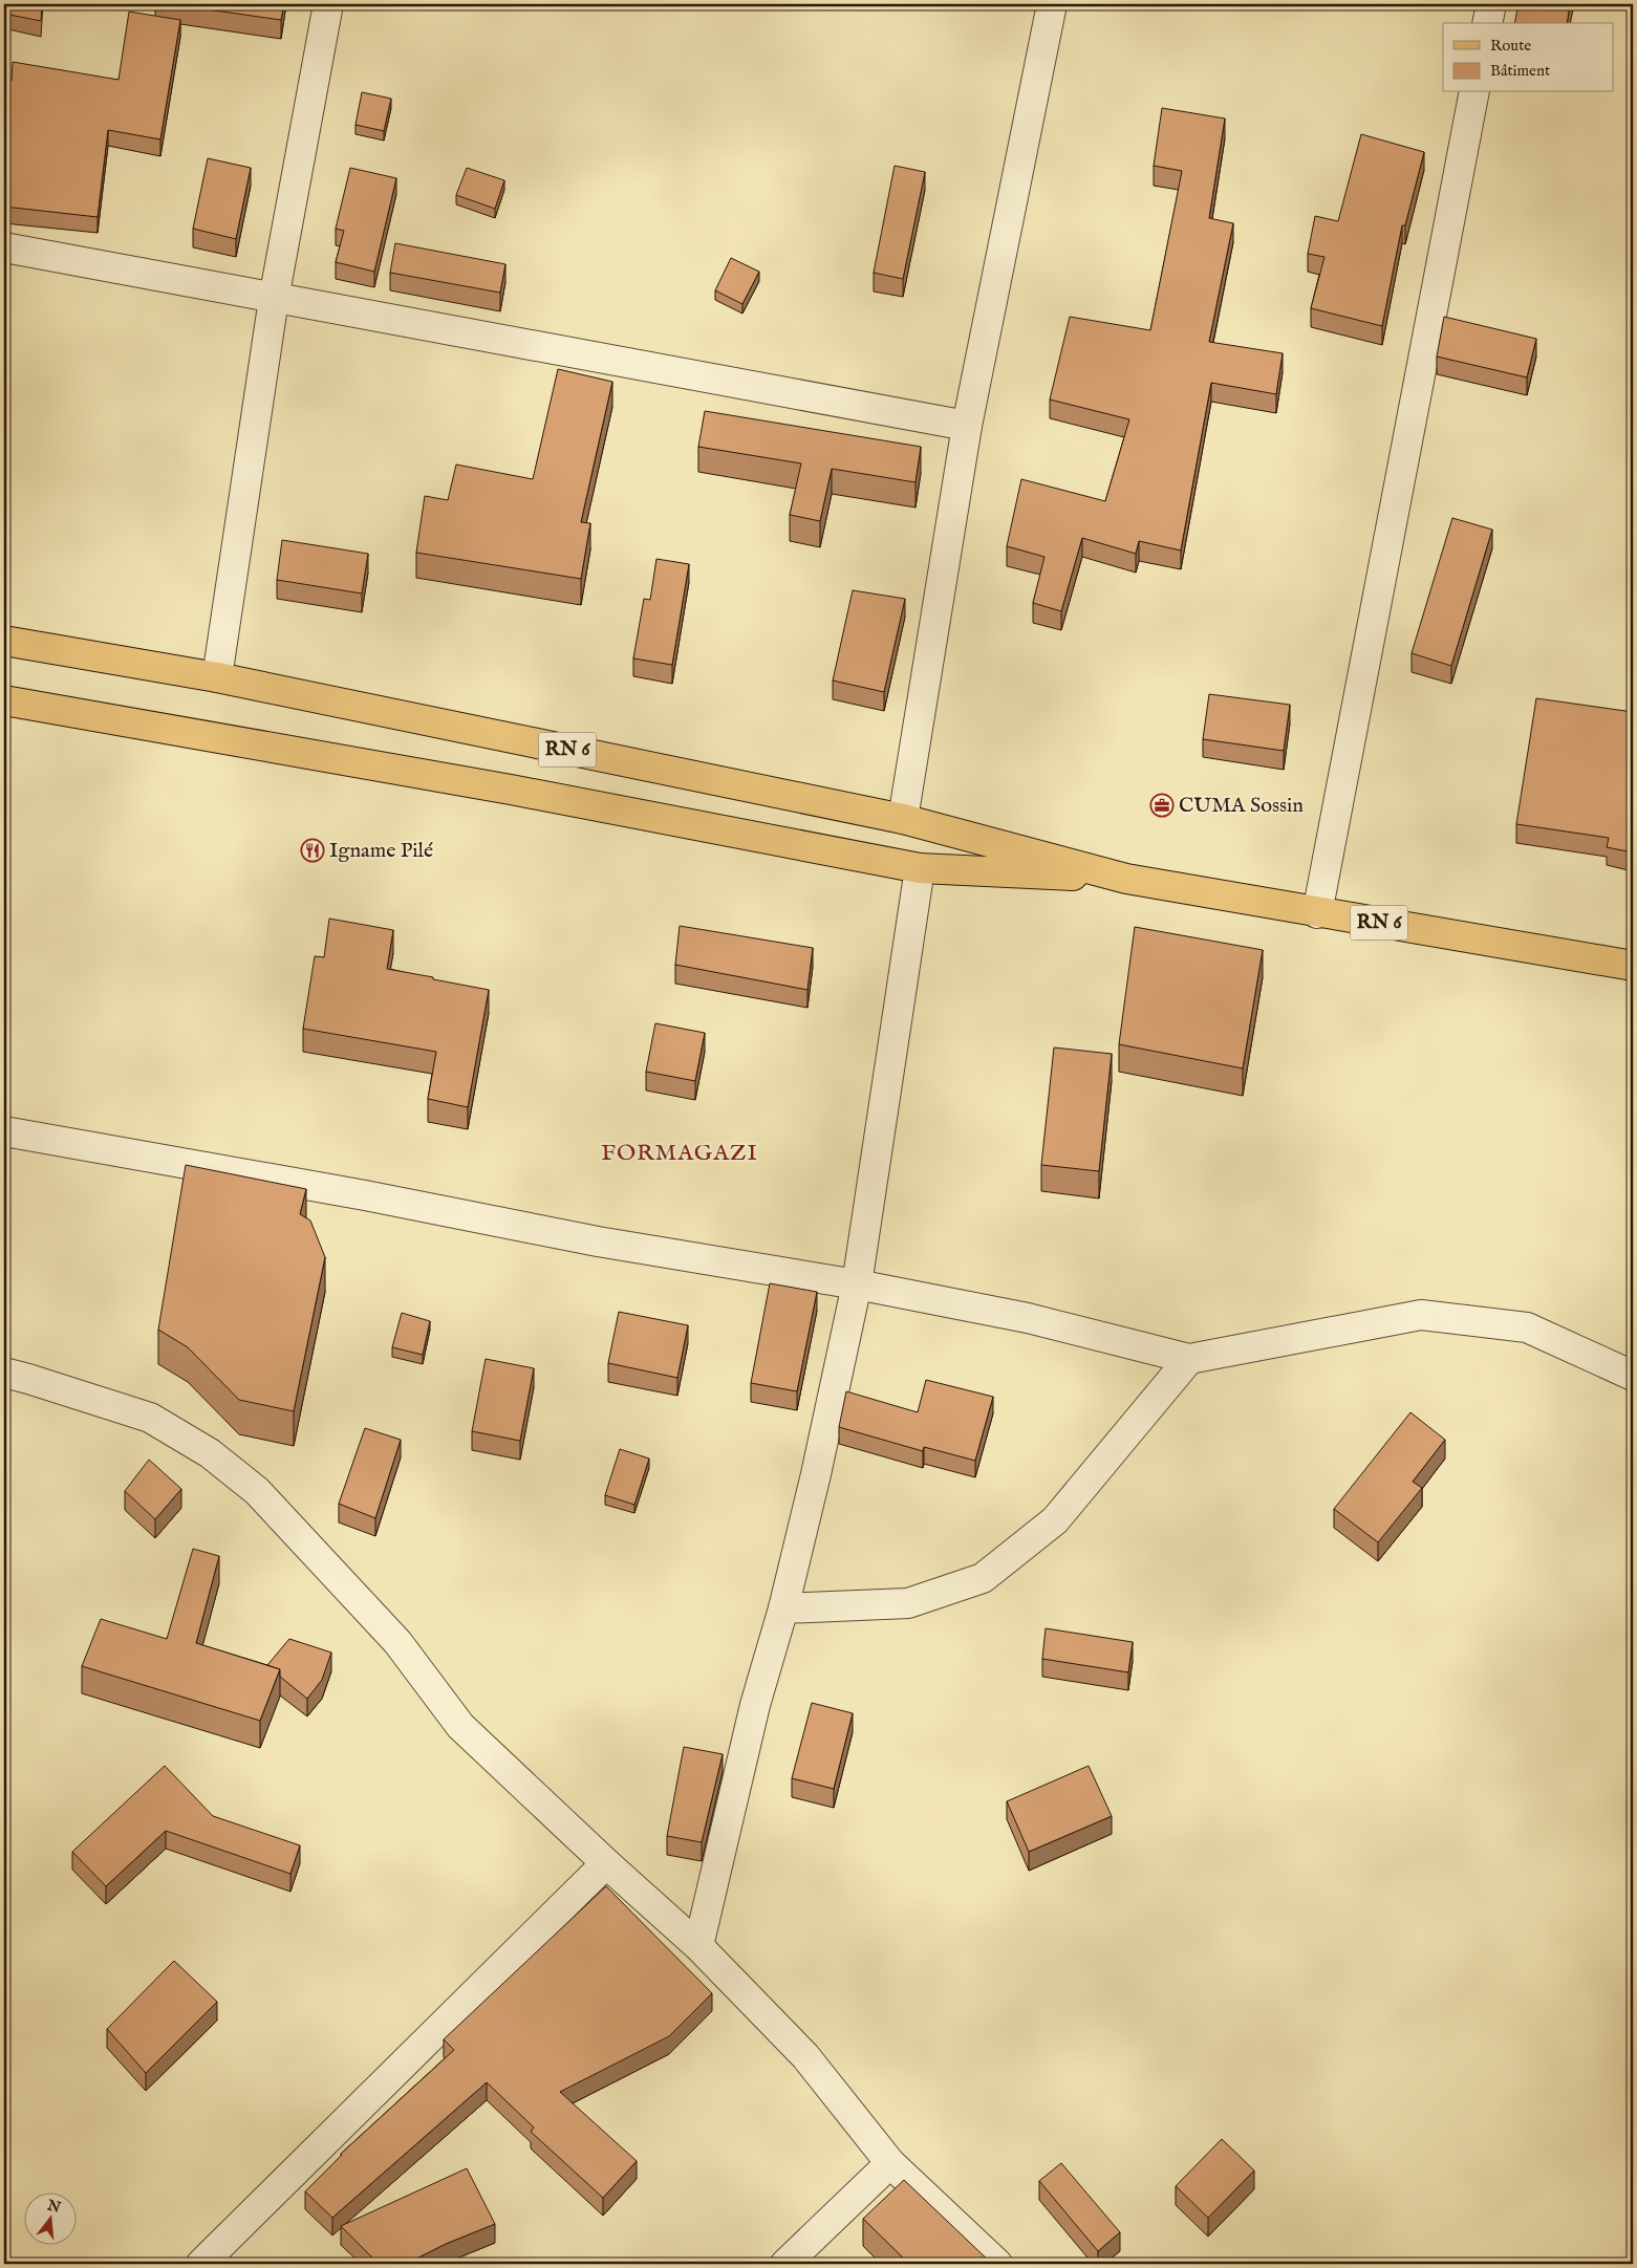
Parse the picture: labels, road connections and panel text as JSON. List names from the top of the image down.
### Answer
{
  "streets": {
    "main road": ["RN 6"]
  },
  "districts": ["FORMAGAZI"],
  "places": {
    "office": ["CUMA Sossin"],
    "restaurant": ["Igname Pilé"]
  },
  "legend": ["Route", "Bâtiment"],
  "north": "top"
}
